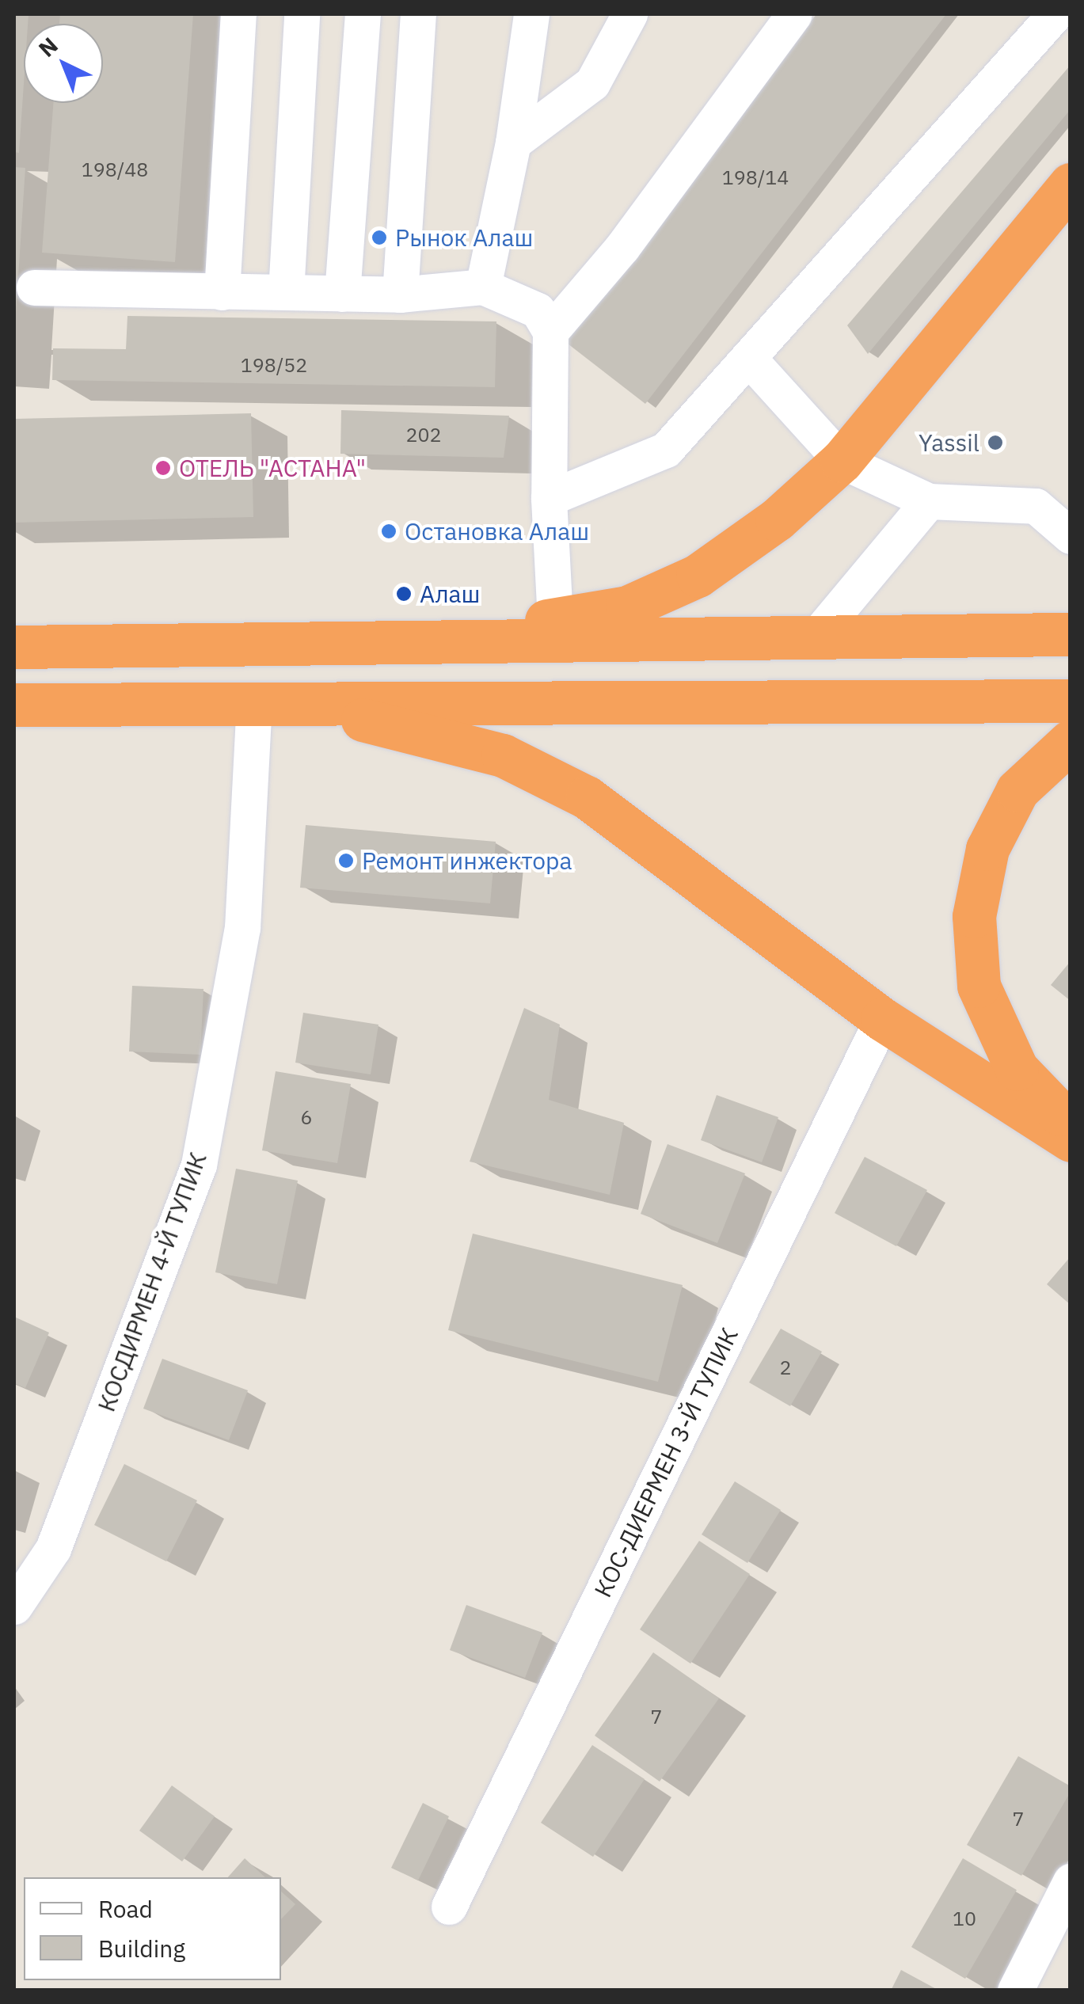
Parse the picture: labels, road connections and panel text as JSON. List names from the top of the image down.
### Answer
{
  "streets": {
    "street": ["КОСДИРМЕН 4-Й ТУПИК", "КОС-ДИЕРМЕН 3-Й ТУПИК"]
  },
  "places": [
    "Рынок Алаш",
    "Yassil",
    "ОТЕЛЬ \"АСТАНА\"",
    "Остановка Алаш",
    "Алаш",
    "Ремонт инжектора"
  ],
  "house_numbers": [
    "198/48",
    "198/14",
    "198/52",
    "202",
    "6",
    "2",
    "7",
    "7",
    "10"
  ],
  "legend": ["Road", "Building"],
  "north": "top left"
}
